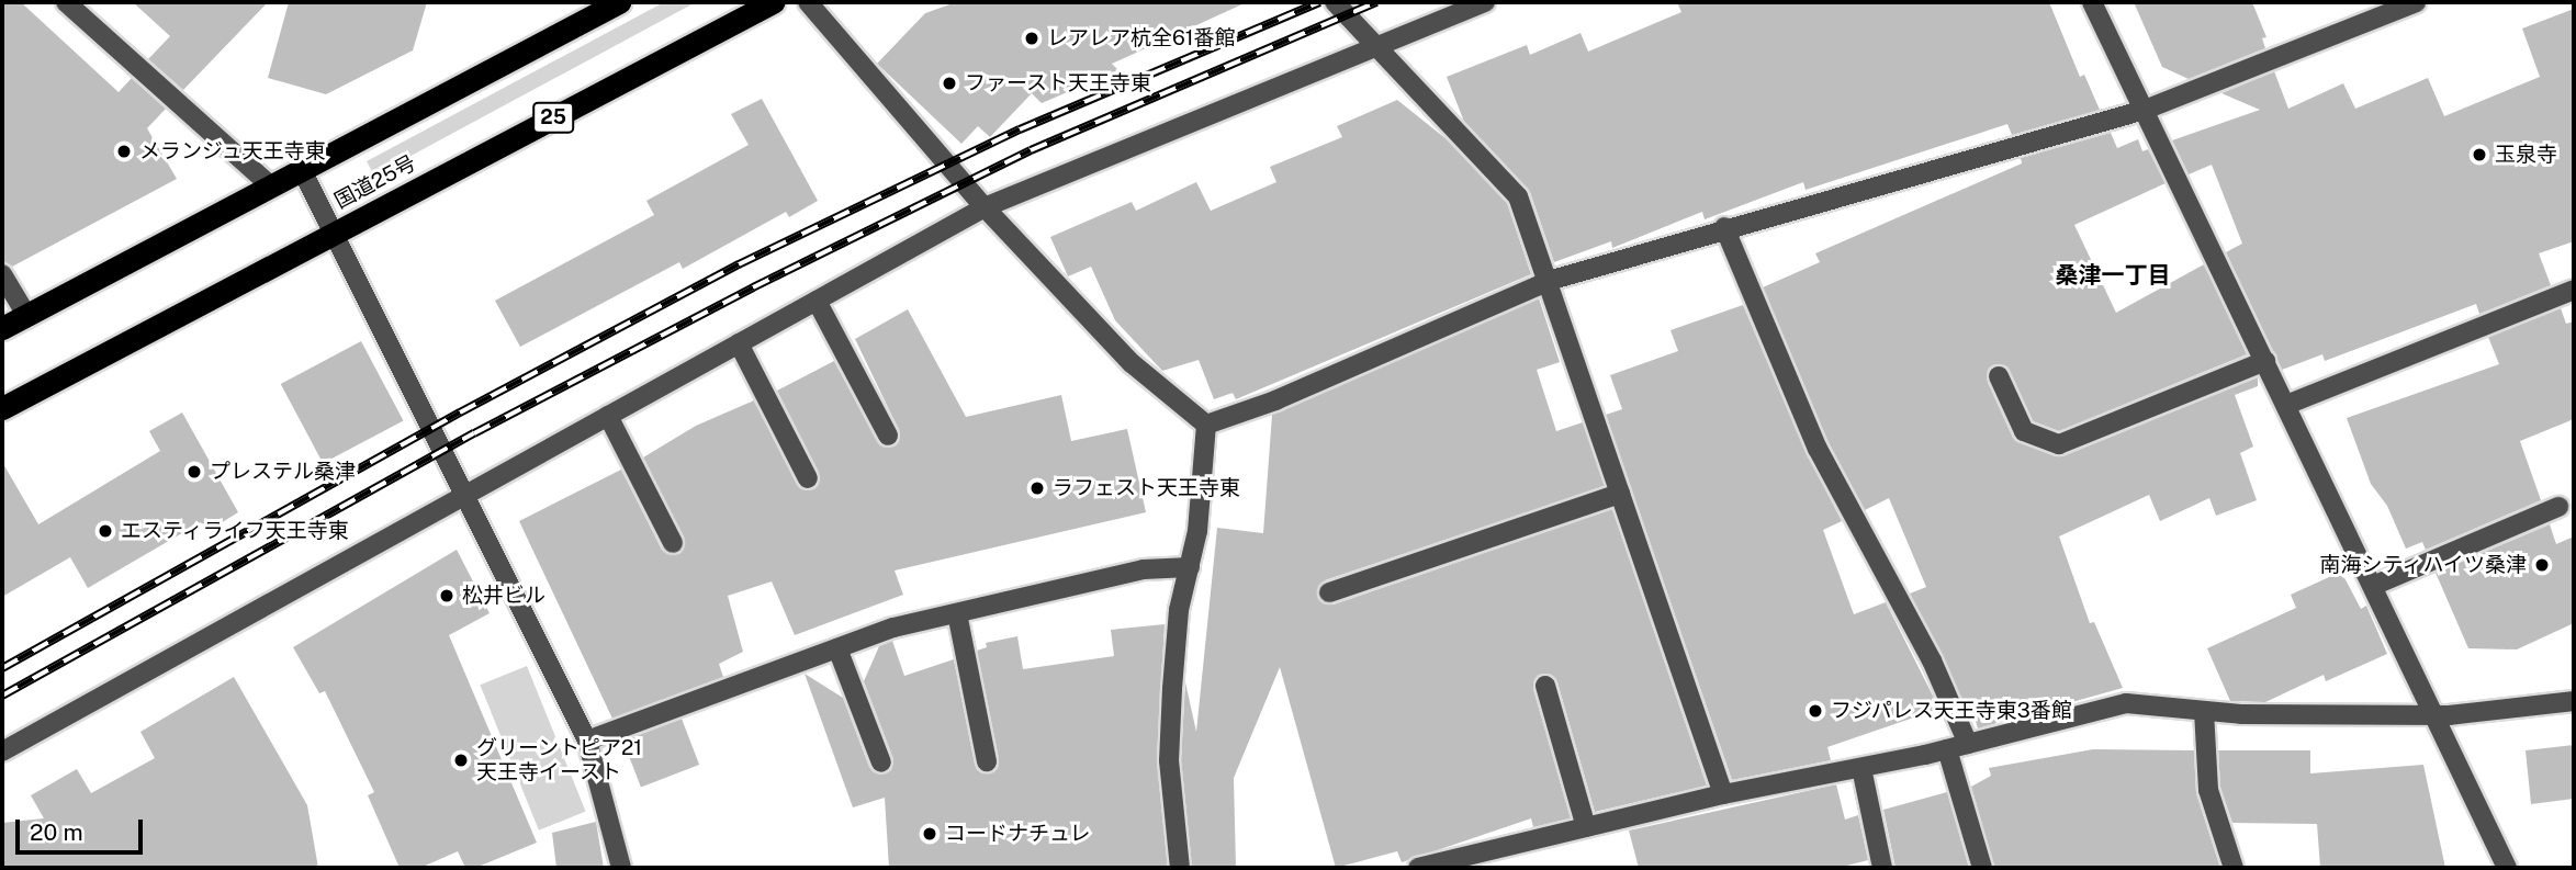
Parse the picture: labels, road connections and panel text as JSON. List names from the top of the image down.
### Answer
{
  "streets": {
    "highway": ["25", "国道25号"]
  },
  "districts": ["桑津一丁目"],
  "places": [
    "レアレア杭全61番館",
    "ファースト天王寺東",
    "メランジュ天王寺東",
    "玉泉寺",
    "プレステル桑津",
    "ラフェスト天王寺東",
    "エスティライフ天王寺東",
    "南海シティハイツ桑津",
    "松井ビル",
    "フジパレス天王寺東3番館",
    "グリーントピア21 天王寺イースト",
    "コードナチュレ"
  ],
  "scale_bar": "20 m"
}
